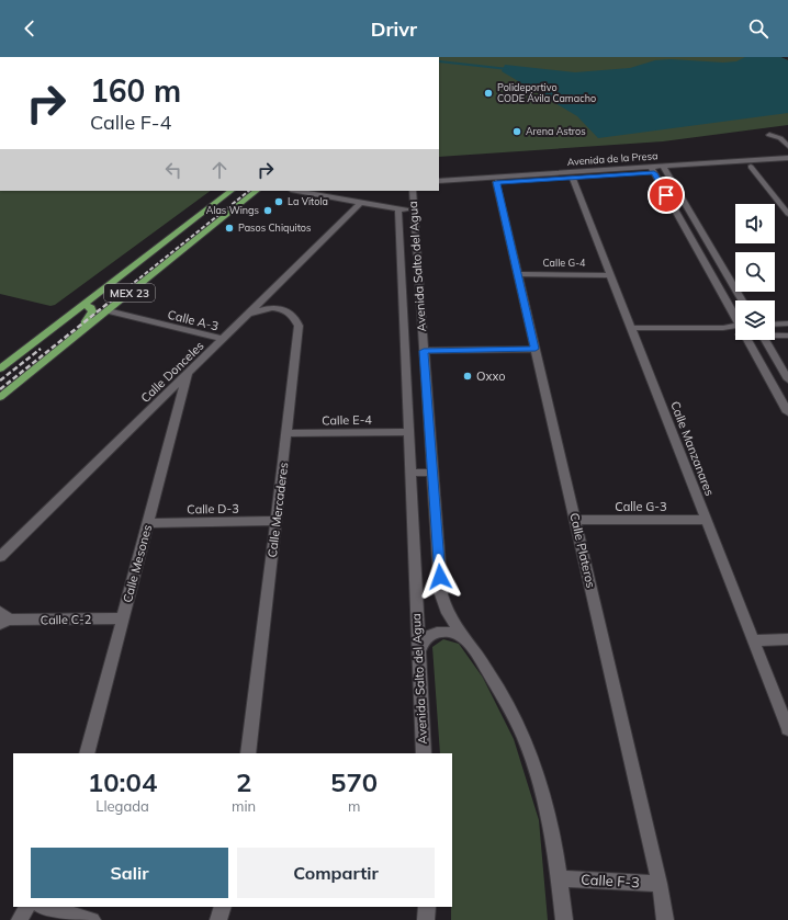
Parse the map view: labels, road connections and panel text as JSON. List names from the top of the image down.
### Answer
{
  "streets": {
    "main road": ["MEX 23"],
    "street": [
      "Avenida de la Presa",
      "Calle G-4",
      "Avenida Salto del Agua",
      "Calle A-3",
      "Calle Donceles",
      "Calle E-4",
      "Calle Manzanares",
      "Calle G-3",
      "Calle D-3",
      "Calle Mercaderes",
      "Calle Plateros",
      "Calle Mesones",
      "Calle C-2",
      "Calle F-3"
    ]
  },
  "crossings": [
    ["Avenida de la Presa", "Calle Manzanares"],
    ["Avenida de la Presa", "Calle Plateros"],
    ["Calle G-4", "Calle Manzanares"],
    ["Calle G-4", "Calle Plateros"],
    ["Avenida Salto del Agua", "Calle E-4"],
    ["Avenida Salto del Agua", "Calle F-3"],
    ["MEX 23", "Calle A-3"],
    ["Calle A-3", "Calle Donceles"],
    ["Calle Donceles", "Calle Mercaderes"],
    ["Calle Donceles", "Calle Mesones"],
    ["Calle E-4", "Calle Mercaderes"],
    ["Calle Manzanares", "Calle G-3"],
    ["Calle G-3", "Calle Plateros"],
    ["Calle D-3", "Calle Mercaderes"],
    ["Calle D-3", "Calle Mesones"],
    ["Calle Plateros", "Calle F-3"],
    ["Calle Mesones", "Calle C-2"]
  ],
  "places": [
    "Polideportivo CODE Ávila Camacho",
    "Arena Astros",
    "La Vitola",
    "Alas Wings",
    "Pasos Chiquitos",
    "Oxxo"
  ],
  "page": {
    "header": "Drivr",
    "turn": ["160 m", "Calle F-4"],
    "eta": [
      "10:04",
      "Llegada",
      "2",
      "min",
      "570",
      "m"
    ],
    "buttons": ["Salir", "Compartir"]
  }
}
